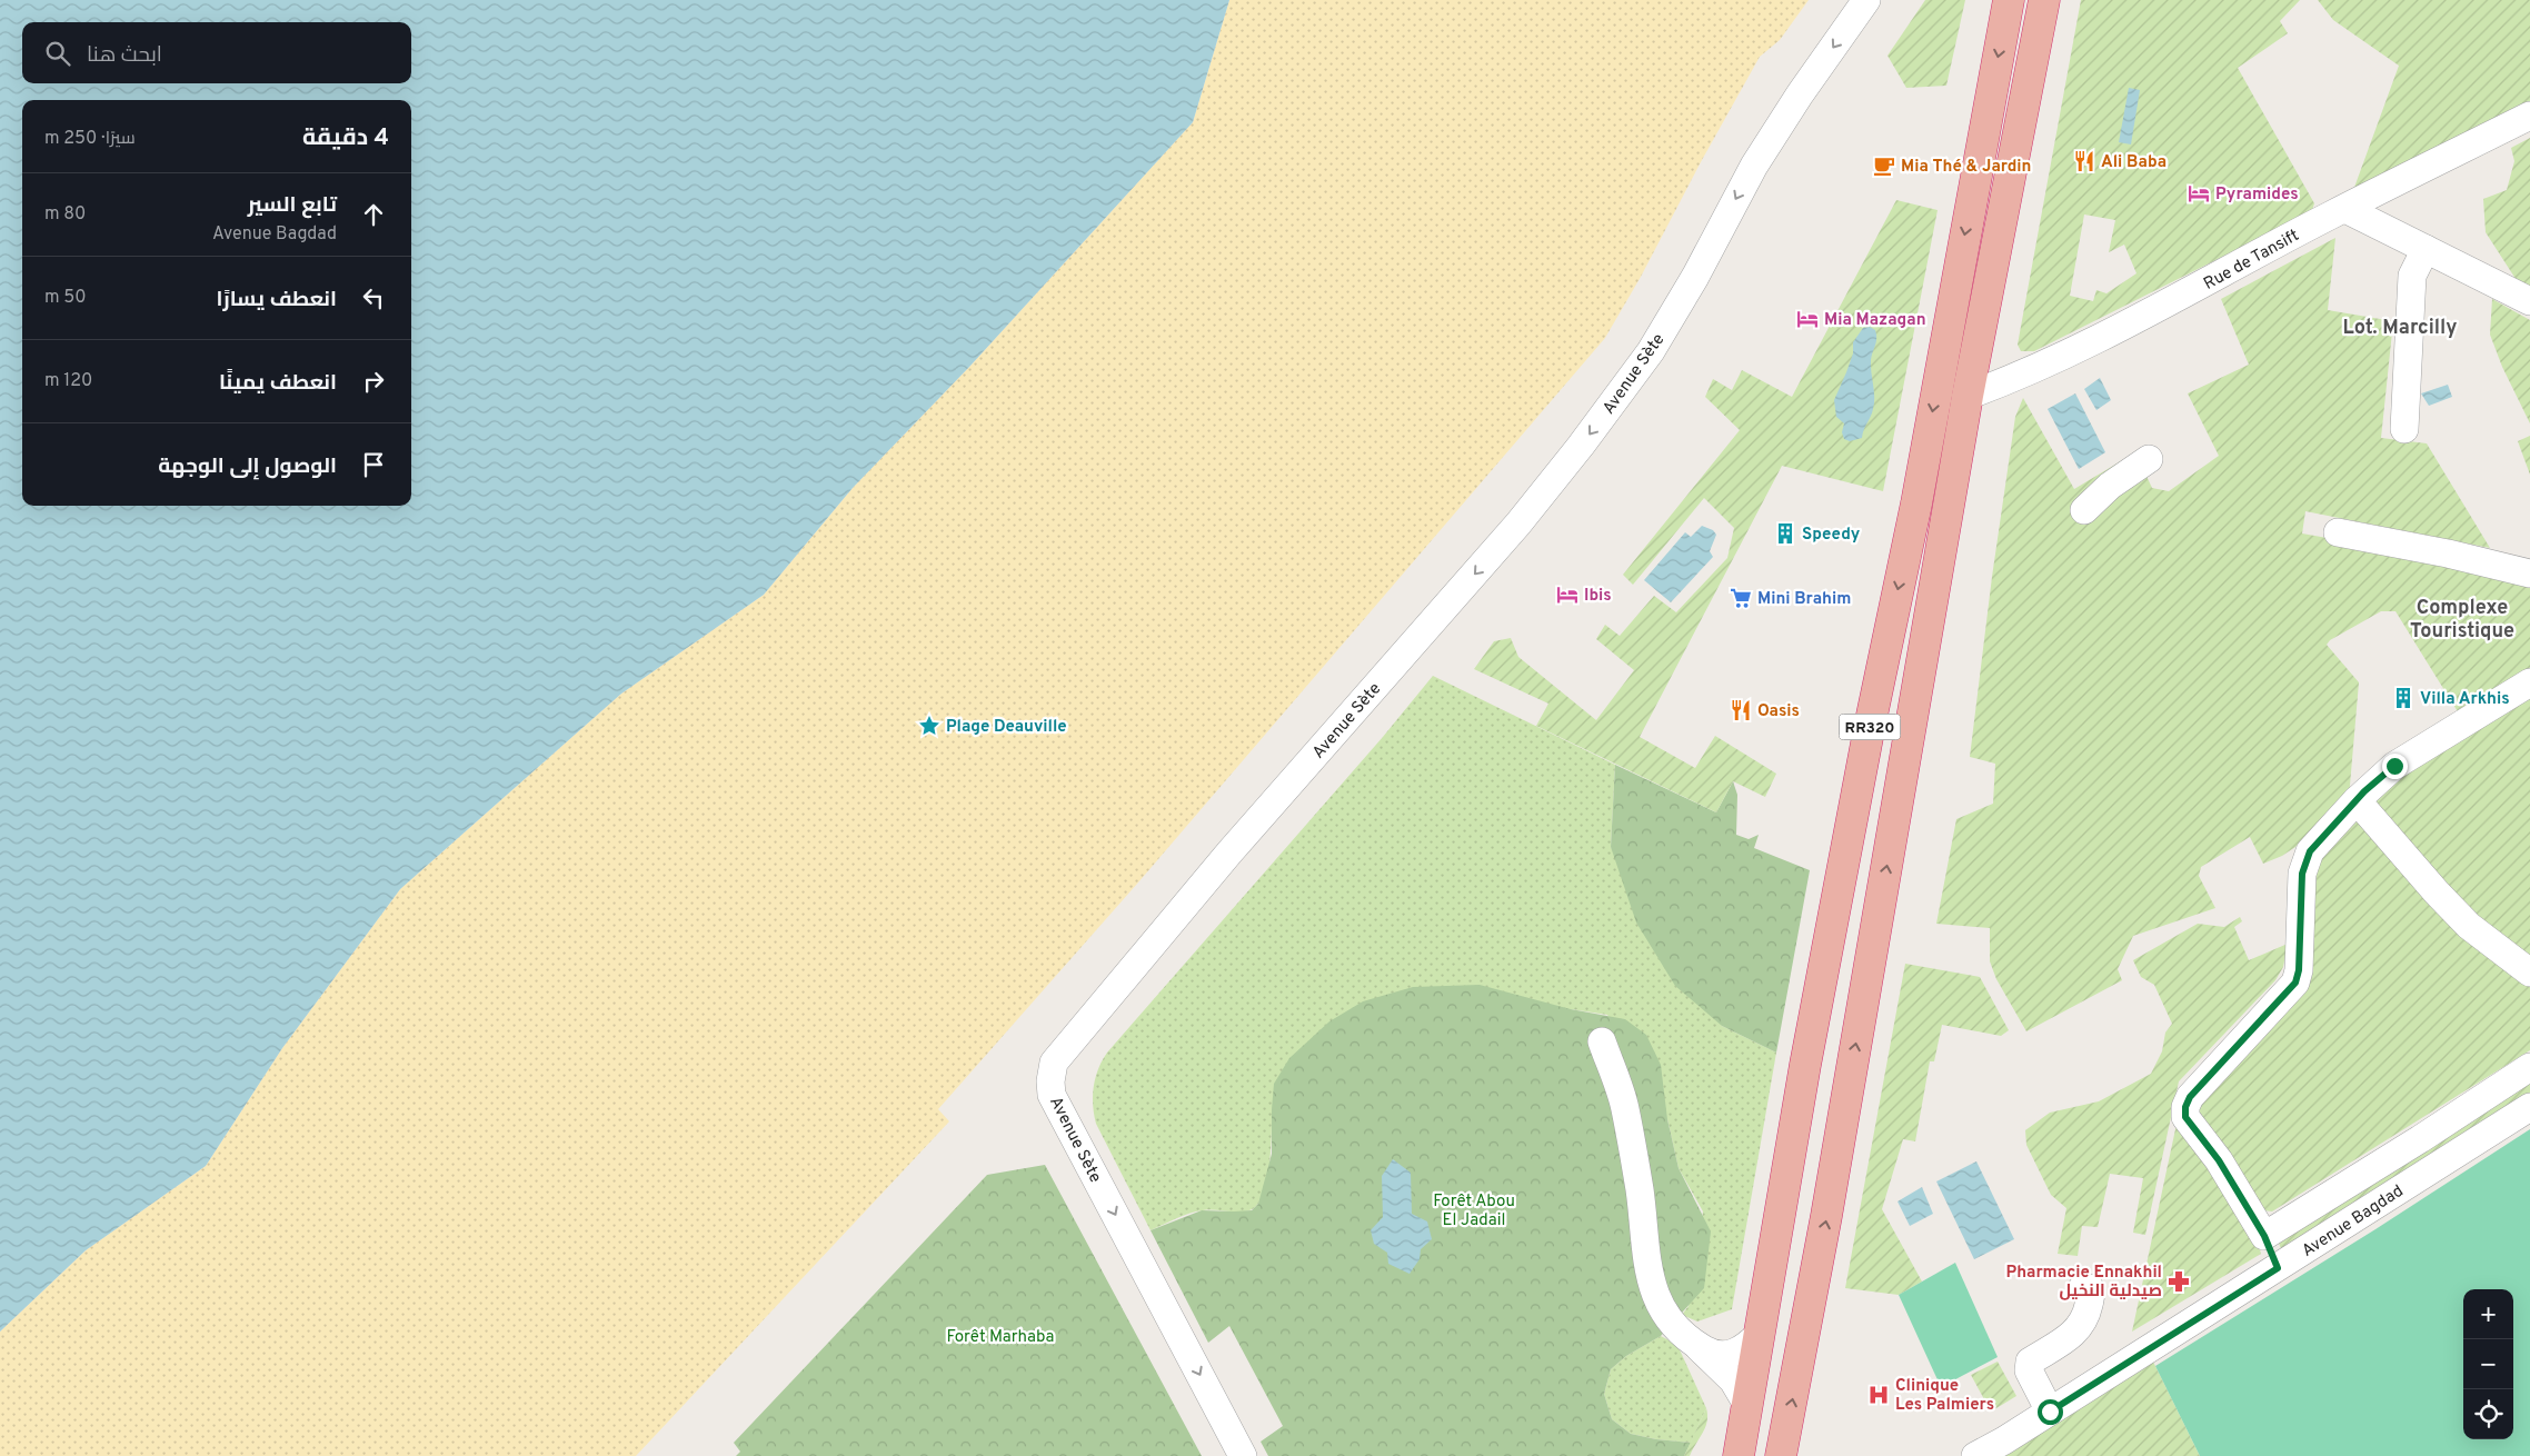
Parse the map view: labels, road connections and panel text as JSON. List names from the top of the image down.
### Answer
{
  "streets": {
    "highway": ["RR320"],
    "street": ["Rue de Tansift", "Avenue Sète", "Avenue Bagdad"]
  },
  "crossings": [
    ["Rue de Tansift", "RR320"]
  ],
  "one_way": ["Avenue Sète"],
  "districts": ["Lot. Marcilly", "Complexe Touristique"],
  "parks": ["Forêt Abou El Jadail", "Forêt Marhaba"],
  "places": {
    "restaurant": ["Ali Baba", "Oasis"],
    "cafe": ["Mia Thé & Jardin"],
    "hotel": ["Pyramides", "Mia Mazagan", "Ibis"],
    "building": ["Speedy", "Villa Arkhis"],
    "supermarket": ["Mini Brahim"],
    "place": ["Plage Deauville"],
    "pharmacy": ["Pharmacie Ennakhil صيدلية النخيل"],
    "hospital": ["Clinique Les Palmiers"]
  },
  "page": {
    "search": "ابحث هنا",
    "heading": ["4 دقيقة", "سيرًا · 250 m"],
    "list": [
      ["تابع السير", "Avenue Bagdad", "80 m"],
      ["انعطف يسارًا", "50 m"],
      ["انعطف يمينًا", "120 m"],
      "الوصول إلى الوجهة"
    ],
    "map_buttons": ["+", "−"]
  }
}
